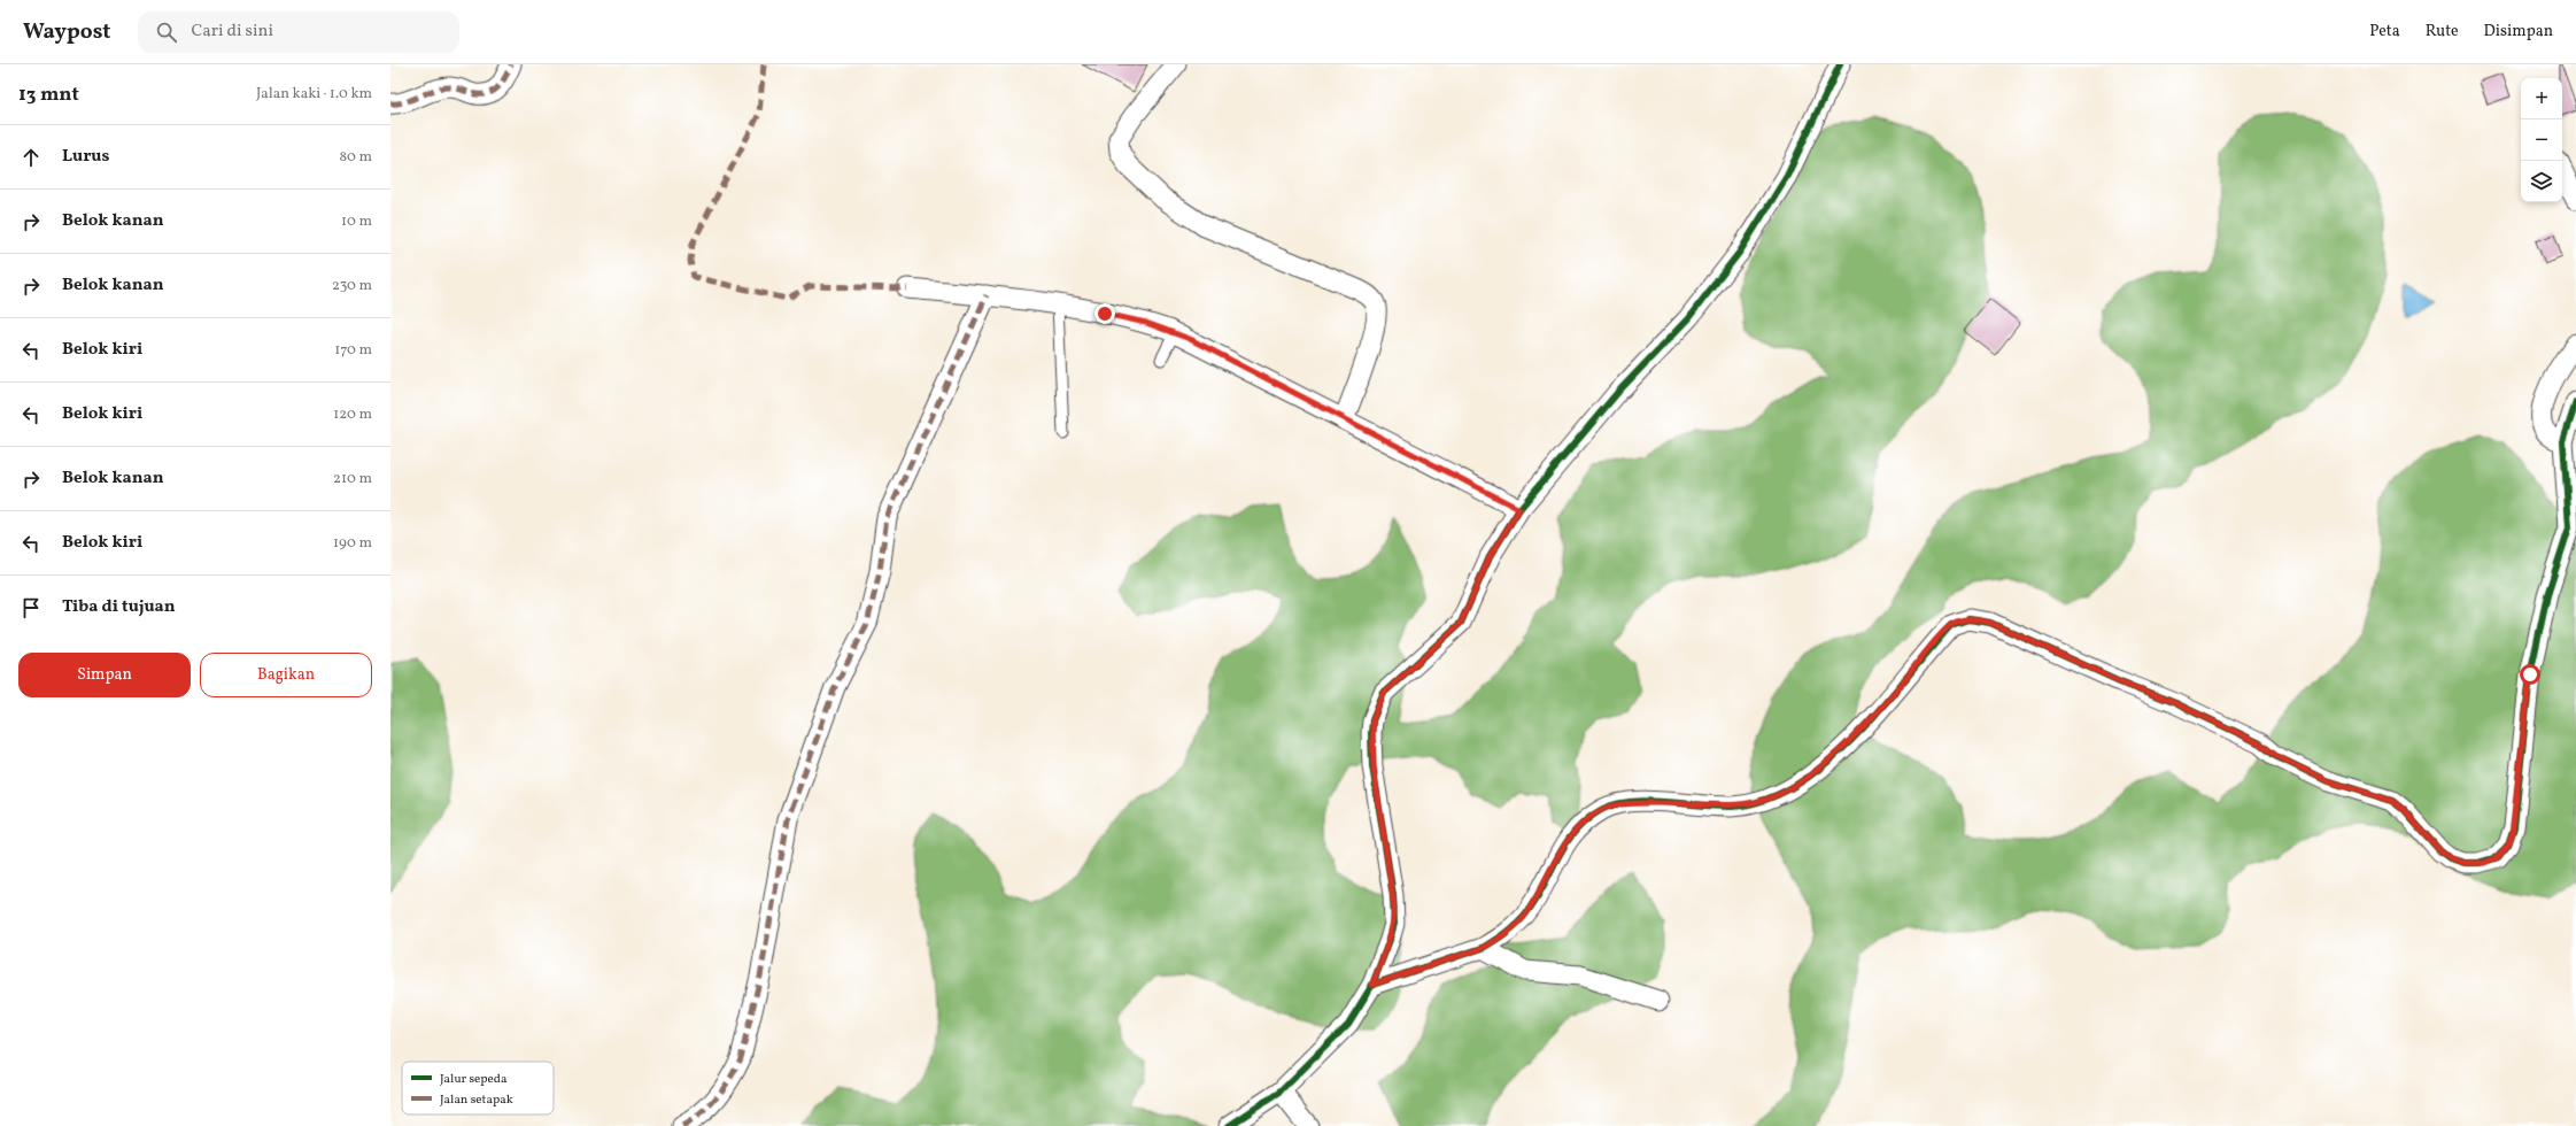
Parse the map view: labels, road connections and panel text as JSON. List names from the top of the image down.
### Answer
{
  "legend": ["Jalur sepeda", "Jalan setapak"],
  "page": {
    "header": "Waypost",
    "search": "Cari di sini",
    "nav": ["Peta", "Rute", "Disimpan"],
    "heading": ["13 mnt", "Jalan kaki · 1.0 km"],
    "map_buttons": ["+", "−"],
    "list": [
      ["Lurus", "80 m"],
      ["Belok kanan", "10 m"],
      ["Belok kanan", "230 m"],
      ["Belok kiri", "170 m"],
      ["Belok kiri", "120 m"],
      ["Belok kanan", "210 m"],
      ["Belok kiri", "190 m"],
      "Tiba di tujuan"
    ],
    "buttons": ["Simpan", "Bagikan"]
  }
}
